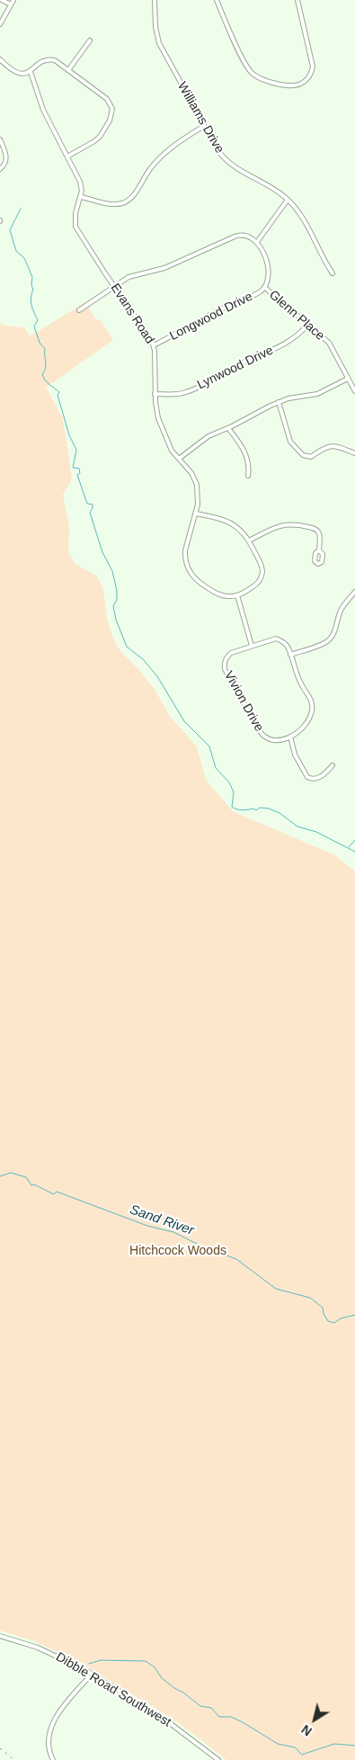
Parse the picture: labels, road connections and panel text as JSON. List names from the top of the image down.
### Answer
{
  "streets": {
    "street": [
      "Williams Drive",
      "Evans Road",
      "Glenn Place",
      "Longwood Drive",
      "Lynwood Drive",
      "Vivion Drive",
      "Dibble Road Southwest"
    ]
  },
  "crossings": [
    ["Evans Road", "Longwood Drive"],
    ["Evans Road", "Lynwood Drive"],
    ["Glenn Place", "Longwood Drive"],
    ["Glenn Place", "Lynwood Drive"]
  ],
  "water": ["Sand River"],
  "parks": ["Hitchcock Woods"],
  "north": "bottom left"
}
